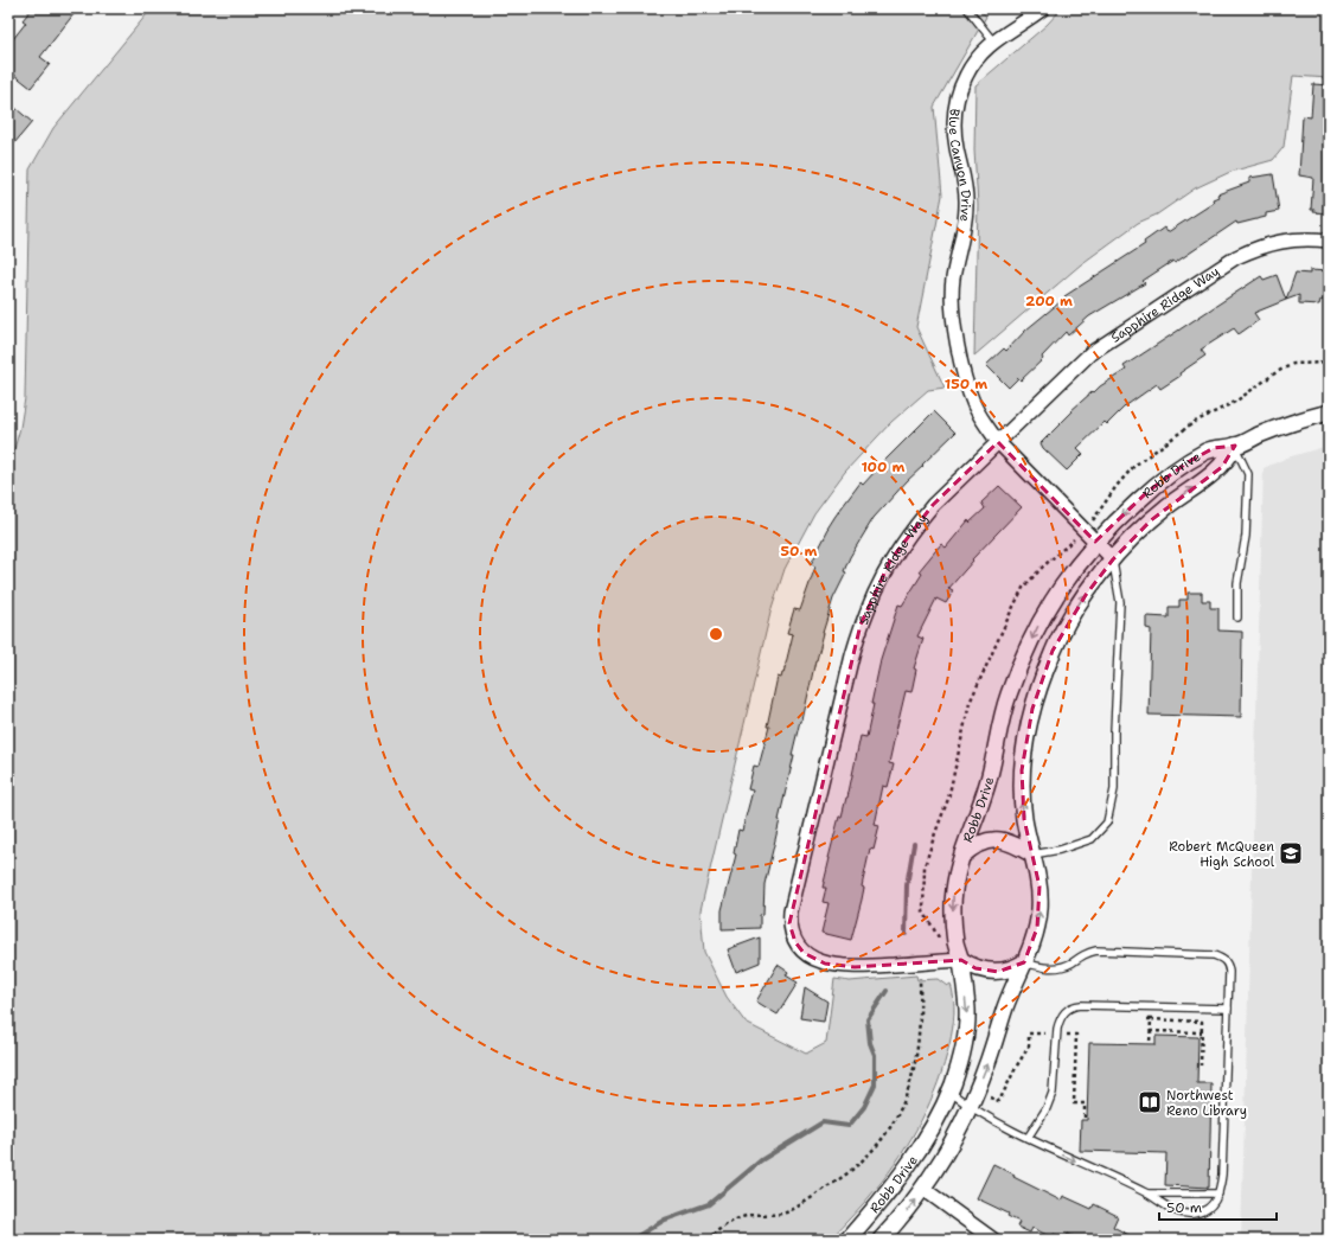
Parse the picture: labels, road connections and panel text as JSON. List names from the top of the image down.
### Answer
{
  "streets": {
    "street": ["Blue Canyon Drive", "Sapphire Ridge Way", "Robb Drive"]
  },
  "crossings": [
    ["Blue Canyon Drive", "Sapphire Ridge Way"],
    ["Blue Canyon Drive", "Robb Drive"],
    ["Sapphire Ridge Way", "Robb Drive"]
  ],
  "places": {
    "school or university": ["Robert McQueen High School"],
    "library": ["Northwest Reno Library"]
  },
  "scale_bar": "50 m",
  "rings": [
    "200 m",
    "150 m",
    "100 m",
    "50 m"
  ]
}
